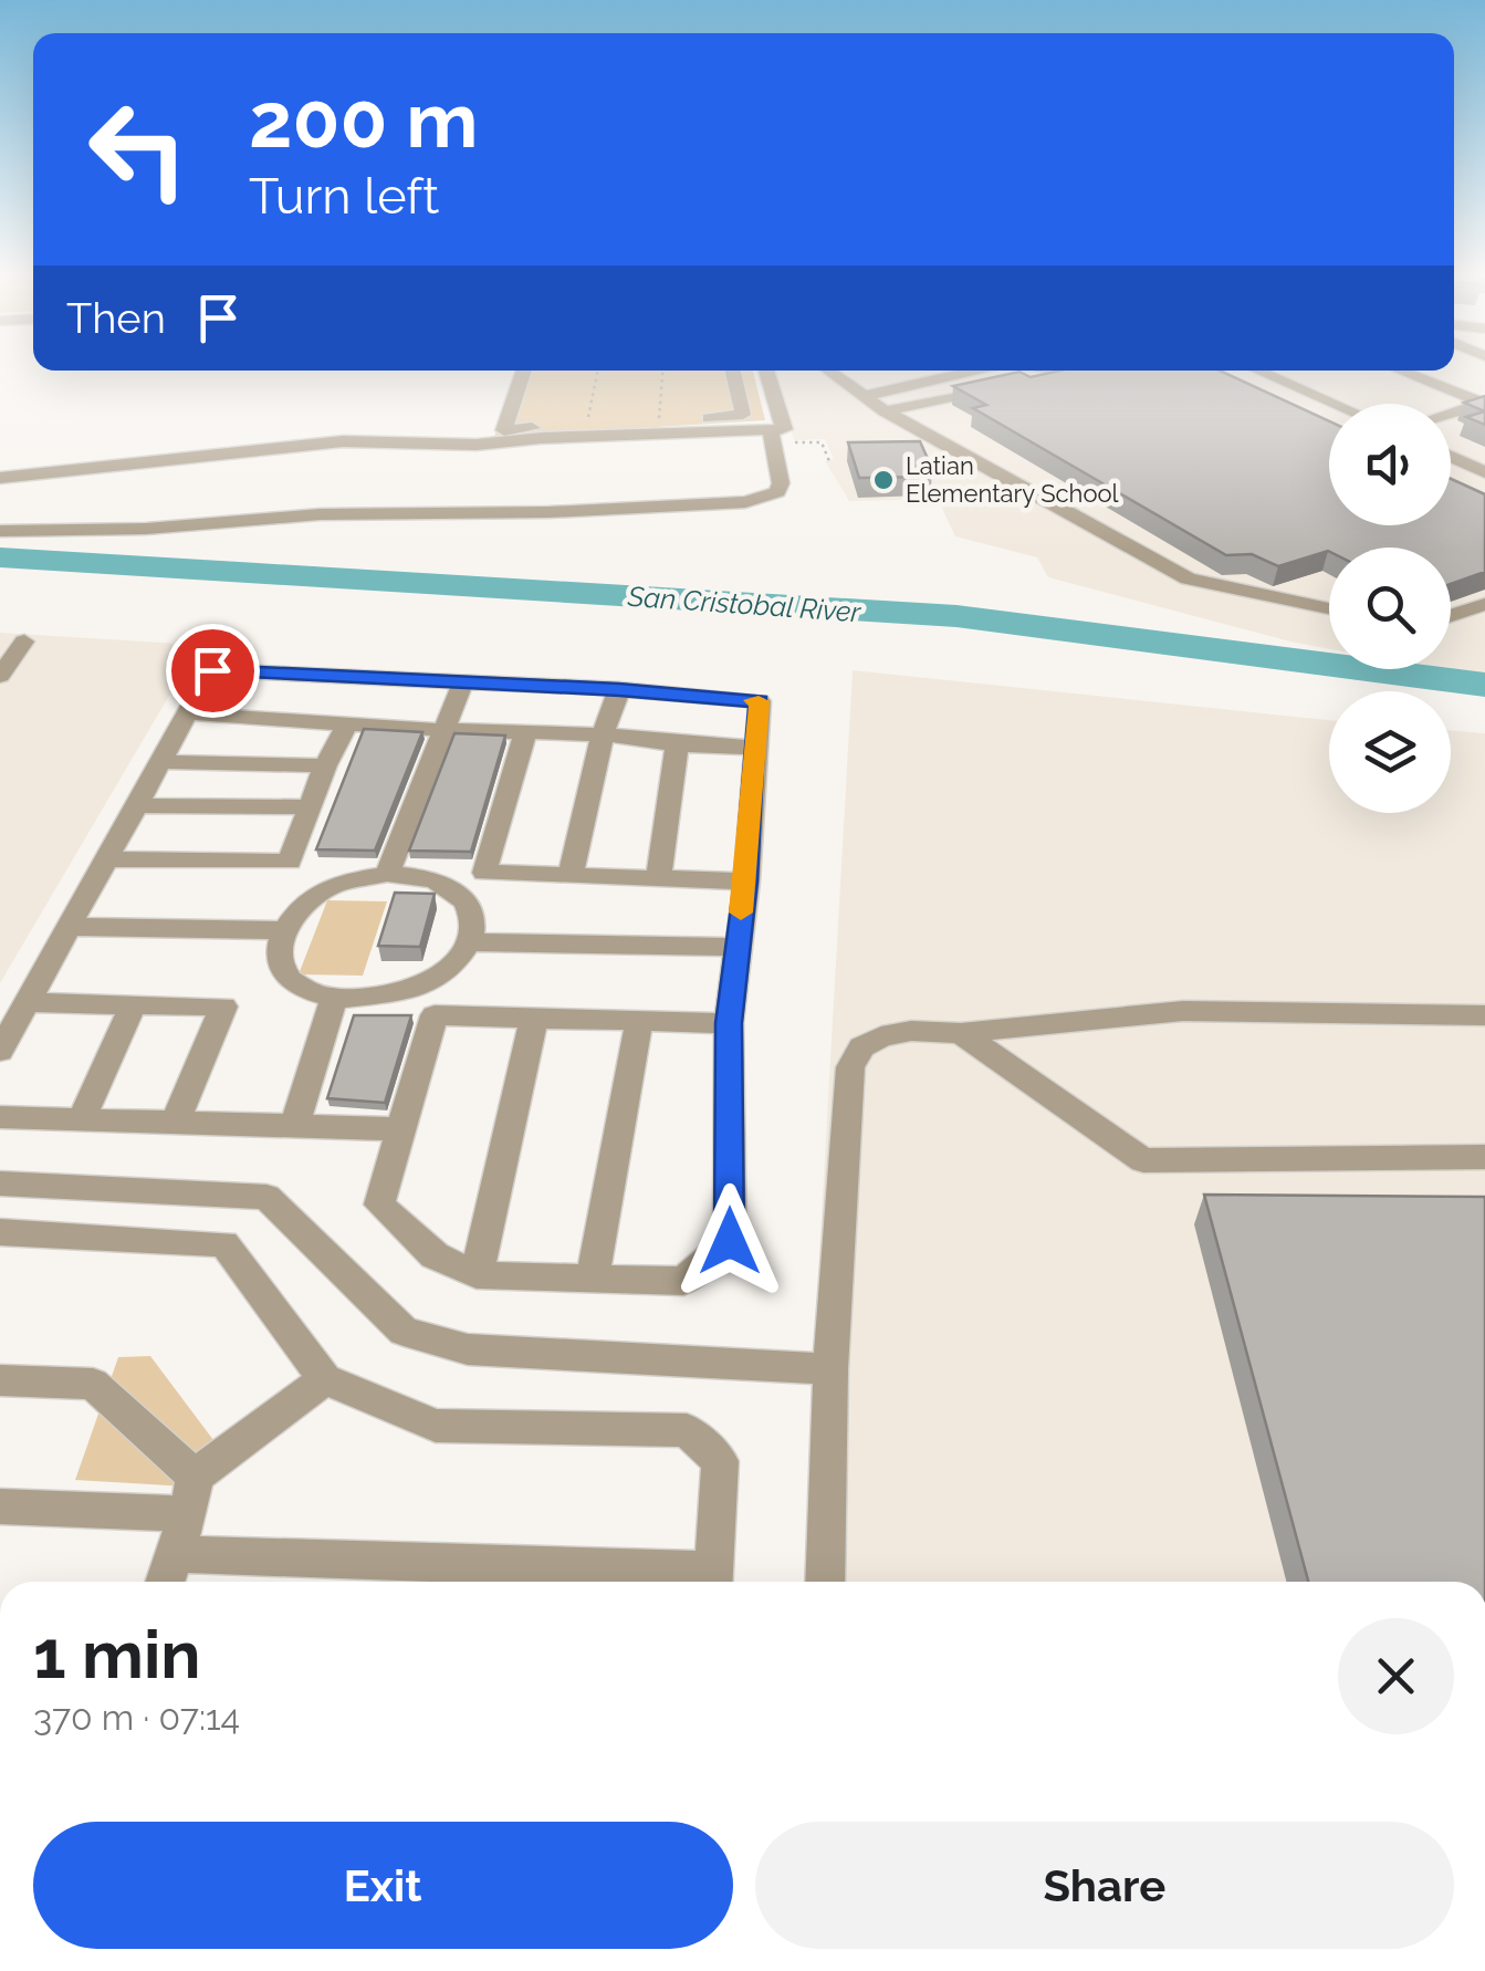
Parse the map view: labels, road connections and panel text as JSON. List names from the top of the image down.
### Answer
{
  "water": ["San Cristobal River"],
  "places": ["Latian Elementary School"],
  "page": {
    "turn": ["200 m", "Turn left"],
    "then": "Then",
    "heading": ["1 min", "370 m · 07:14"],
    "buttons": ["Exit", "Share"]
  }
}
